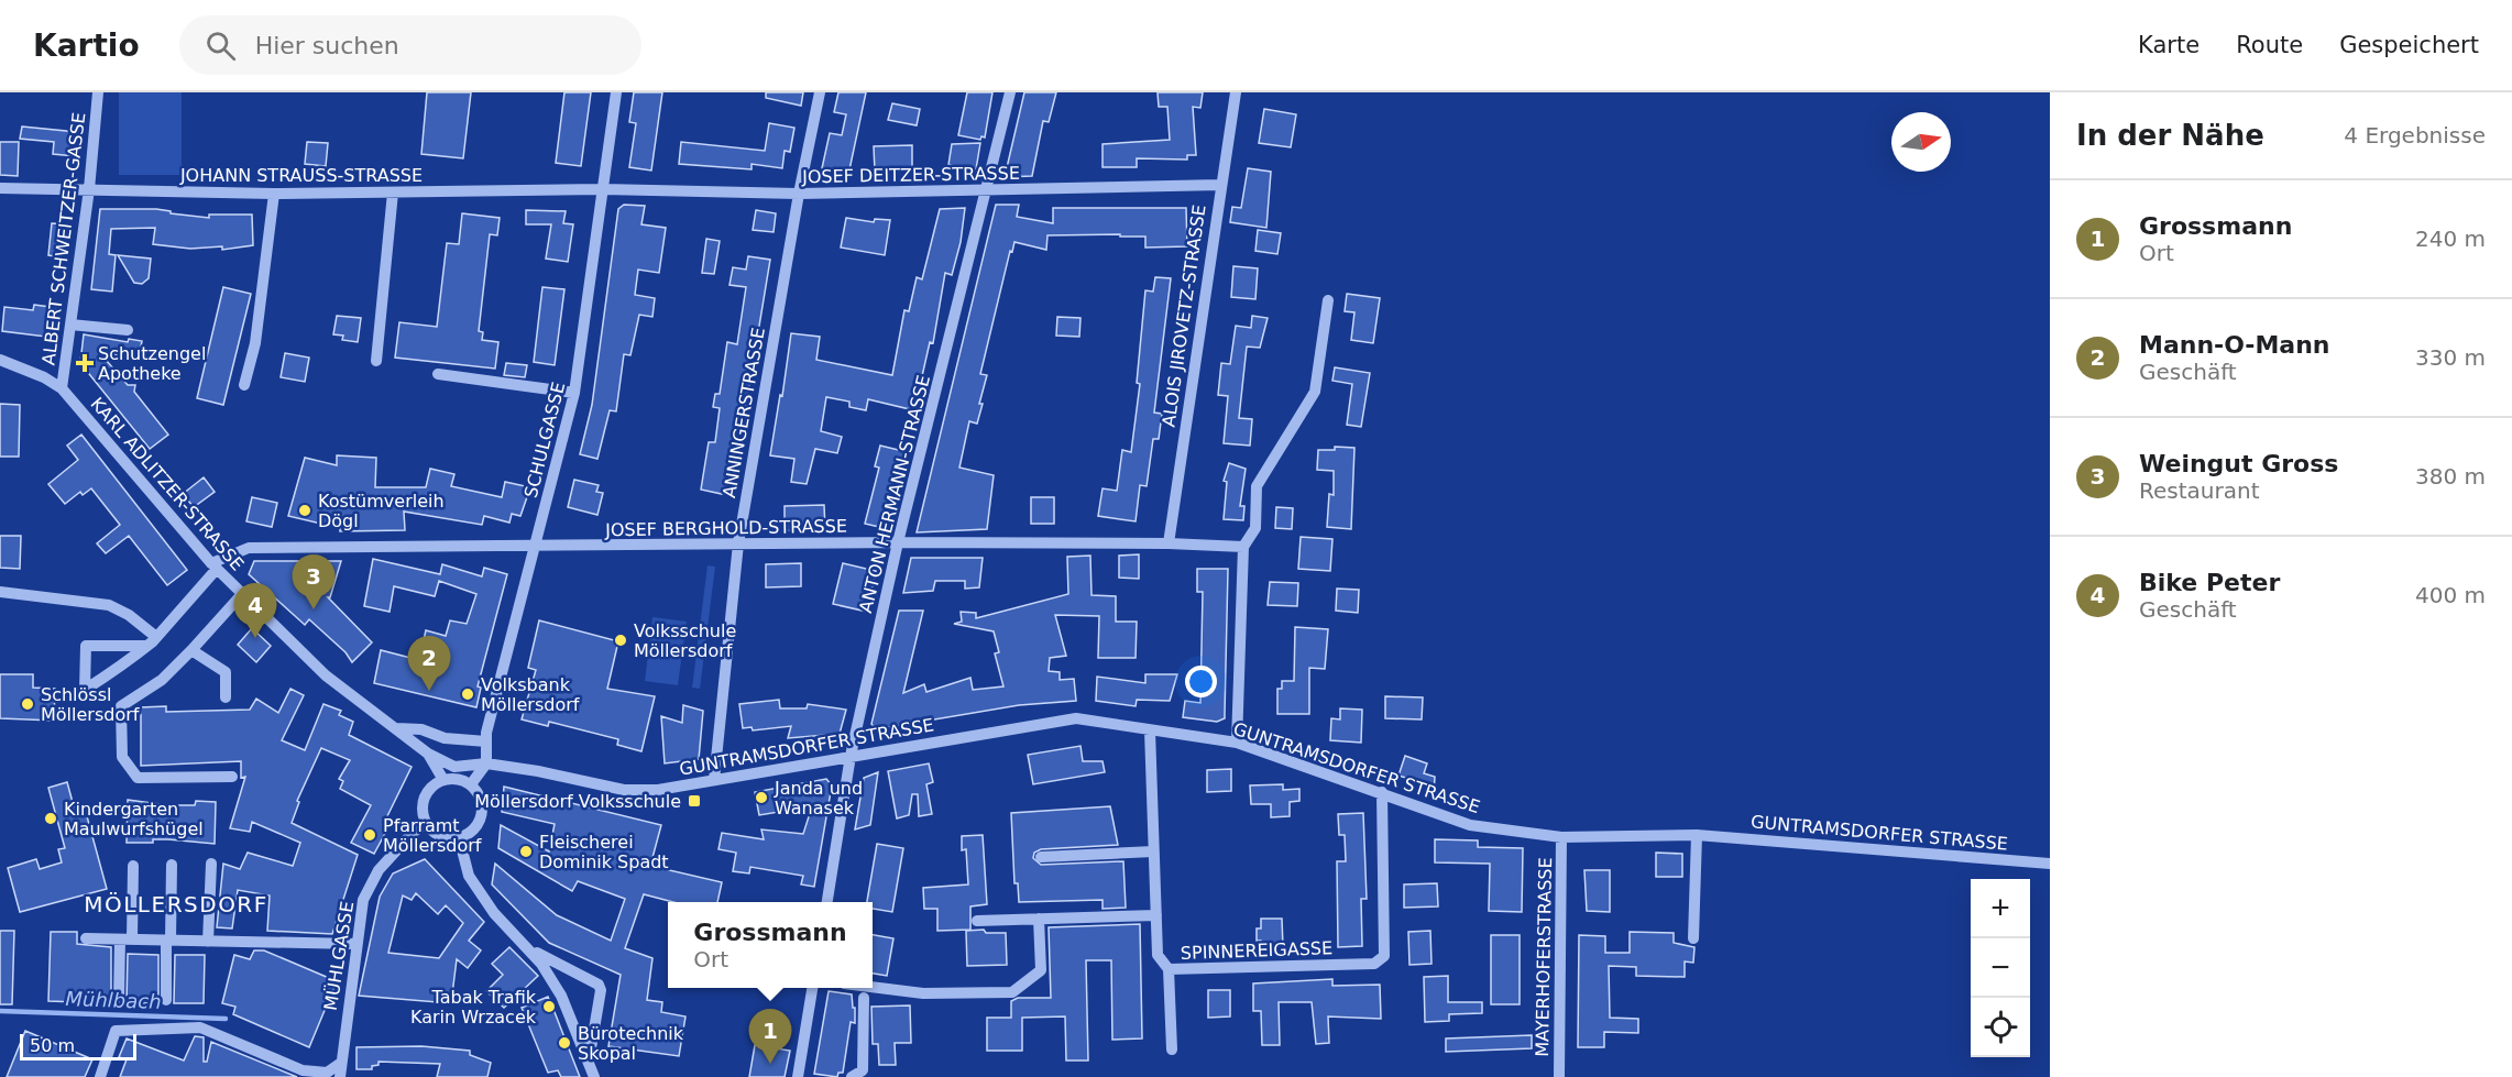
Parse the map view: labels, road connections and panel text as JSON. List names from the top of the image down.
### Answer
{
  "streets": {
    "street": [
      "JOHANN STRAUSS-STRASSE",
      "JOSEF DEITZER-STRASSE",
      "ALBERT SCHWEITZER-GASSE",
      "ALOIS JIROVETZ-STRASSE",
      "ANNINGERSTRASSE",
      "SCHULGASSE",
      "KARL ADLITZER-STRASSE",
      "ANTON HERMANN-STRASSE",
      "JOSEF BERGHOLD-STRASSE",
      "GUNTRAMSDORFER STRASSE",
      "SPINNEREIGASSE",
      "MÜHLGASSE",
      "MAYERHOFERSTRASSE"
    ]
  },
  "crossings": [
    ["JOHANN STRAUSS-STRASSE", "JOSEF DEITZER-STRASSE"],
    ["JOHANN STRAUSS-STRASSE", "ALBERT SCHWEITZER-GASSE"],
    ["JOHANN STRAUSS-STRASSE", "SCHULGASSE"],
    ["JOSEF DEITZER-STRASSE", "ALOIS JIROVETZ-STRASSE"],
    ["JOSEF DEITZER-STRASSE", "ANNINGERSTRASSE"],
    ["JOSEF DEITZER-STRASSE", "SCHULGASSE"],
    ["JOSEF DEITZER-STRASSE", "ANTON HERMANN-STRASSE"],
    ["ALBERT SCHWEITZER-GASSE", "KARL ADLITZER-STRASSE"],
    ["ALOIS JIROVETZ-STRASSE", "JOSEF BERGHOLD-STRASSE"],
    ["ANNINGERSTRASSE", "JOSEF BERGHOLD-STRASSE"],
    ["ANNINGERSTRASSE", "GUNTRAMSDORFER STRASSE"],
    ["SCHULGASSE", "JOSEF BERGHOLD-STRASSE"],
    ["SCHULGASSE", "GUNTRAMSDORFER STRASSE"],
    ["KARL ADLITZER-STRASSE", "JOSEF BERGHOLD-STRASSE"],
    ["KARL ADLITZER-STRASSE", "GUNTRAMSDORFER STRASSE"],
    ["KARL ADLITZER-STRASSE", "MÜHLGASSE"],
    ["ANTON HERMANN-STRASSE", "JOSEF BERGHOLD-STRASSE"],
    ["ANTON HERMANN-STRASSE", "GUNTRAMSDORFER STRASSE"],
    ["GUNTRAMSDORFER STRASSE", "SPINNEREIGASSE"],
    ["GUNTRAMSDORFER STRASSE", "MAYERHOFERSTRASSE"]
  ],
  "districts": ["MÖLLERSDORF"],
  "water": ["Mühlbach"],
  "places": {
    "health": ["Schutzengel Apotheke"],
    "other": [
      "Kostümverleih Dögl",
      "Volksschule Möllersdorf",
      "Volksbank Möllersdorf",
      "Schlössl Möllersdorf",
      "Janda und Wanasek",
      "Kindergarten Maulwurfshügel",
      "Pfarramt Möllersdorf",
      "Fleischerei Dominik Spadt",
      "Tabak Trafik Karin Wrzacek",
      "Bürotechnik Skopal"
    ],
    "transit": ["Möllersdorf Volksschule"]
  },
  "scale_bar": "50 m",
  "north": "right",
  "page": {
    "header": "Kartio",
    "search": "Hier suchen",
    "nav": ["Karte", "Route", "Gespeichert"],
    "heading": ["In der Nähe", "4 Ergebnisse"],
    "list": [
      {
        "mark": "1",
        "name": "Grossmann",
        "note": "Ort",
        "value": "240 m"
      },
      {
        "mark": "2",
        "name": "Mann-O-Mann",
        "note": "Geschäft",
        "value": "330 m"
      },
      {
        "mark": "3",
        "name": "Weingut Gross",
        "note": "Restaurant",
        "value": "380 m"
      },
      {
        "mark": "4",
        "name": "Bike Peter",
        "note": "Geschäft",
        "value": "400 m"
      }
    ],
    "pins": [
      "3",
      "4",
      "2",
      "1"
    ],
    "map_buttons": ["+", "−"],
    "popup": ["Grossmann", "Ort"],
    "scale": "50 m"
  }
}
